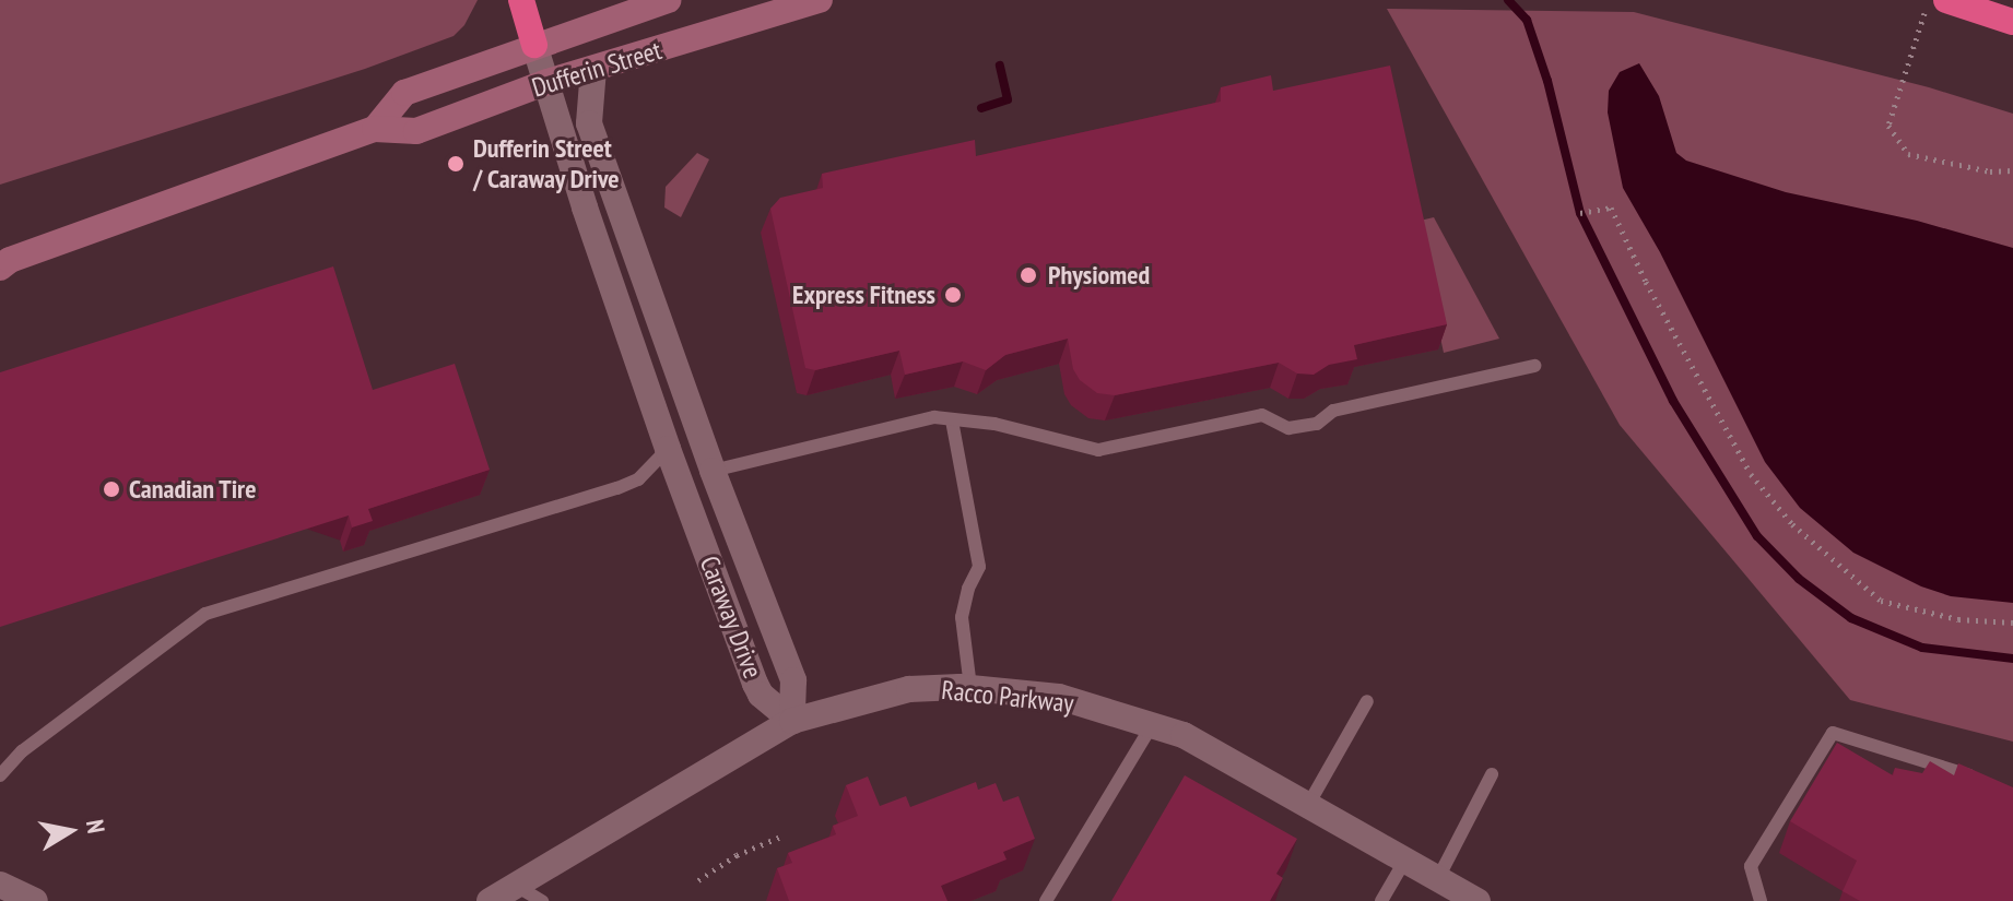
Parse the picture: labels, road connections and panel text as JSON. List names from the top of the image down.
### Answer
{
  "streets": {
    "main road": ["Dufferin Street"],
    "street": ["Caraway Drive", "Racco Parkway"]
  },
  "crossings": [
    ["Dufferin Street", "Caraway Drive"],
    ["Caraway Drive", "Racco Parkway"]
  ],
  "places": [
    "Dufferin Street / Caraway Drive",
    "Physiomed",
    "Express Fitness",
    "Canadian Tire"
  ],
  "north": "right"
}
